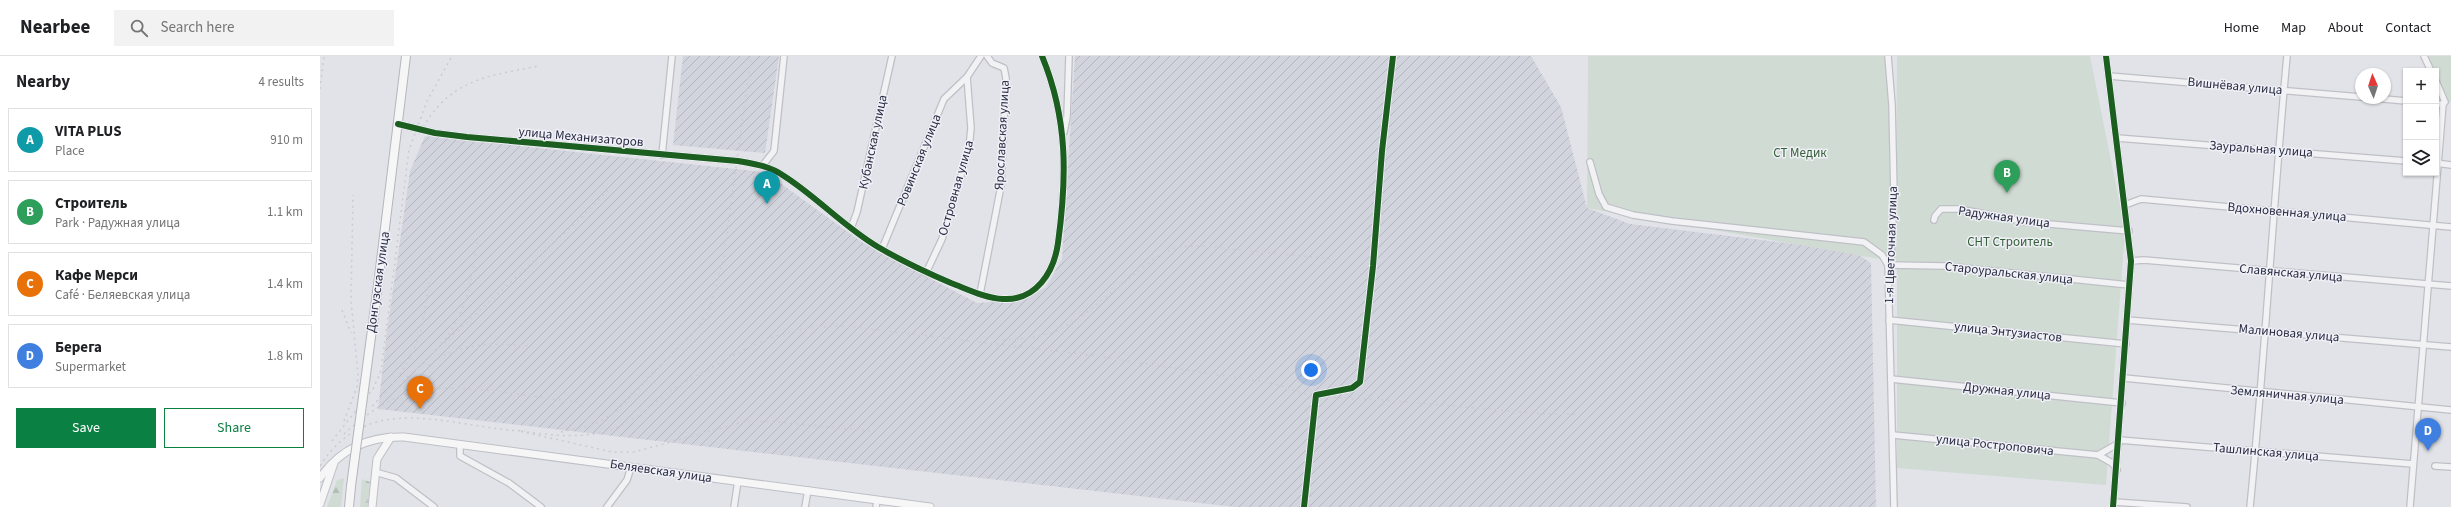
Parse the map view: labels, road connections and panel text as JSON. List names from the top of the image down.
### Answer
{
  "streets": {
    "highway": ["Донгузская улица"],
    "main road": ["Беляевская улица"],
    "street": [
      "Вишнёвая улица",
      "Ярославская улица",
      "улица Механизаторов",
      "Кубанская улица",
      "Зауральная улица",
      "Ровинская улица",
      "Островная улица",
      "Вдохновенная улица",
      "Радужная улица",
      "1-я Цветочная улица",
      "Староуральская улица",
      "Славянская улица",
      "улица Энтузиастов",
      "Малиновая улица",
      "Дружная улица",
      "Земляничная улица",
      "улица Ростроповича",
      "Ташлинская улица"
    ]
  },
  "crossings": [
    ["улица Механизаторов", "Донгузская улица"],
    ["Ровинская улица", "Островная улица"],
    ["1-я Цветочная улица", "Староуральская улица"],
    ["1-я Цветочная улица", "улица Энтузиастов"],
    ["1-я Цветочная улица", "Дружная улица"],
    ["1-я Цветочная улица", "улица Ростроповича"]
  ],
  "parks": ["СТ Медик", "СНТ Строитель"],
  "north": "top",
  "page": {
    "header": "Nearbee",
    "search": "Search here",
    "nav": [
      "Home",
      "Map",
      "About",
      "Contact"
    ],
    "heading": ["Nearby", "4 results"],
    "map_buttons": ["+", "−"],
    "list": [
      {
        "mark": "A",
        "name": "VITA PLUS",
        "note": "Place",
        "value": "910 m"
      },
      {
        "mark": "B",
        "name": "Строитель",
        "note": "Park · Радужная улица",
        "value": "1.1 km"
      },
      {
        "mark": "C",
        "name": "Кафе Мерси",
        "note": "Café · Беляевская улица",
        "value": "1.4 km"
      },
      {
        "mark": "D",
        "name": "Берега",
        "note": "Supermarket",
        "value": "1.8 km"
      }
    ],
    "pins": [
      "B",
      "A",
      "C",
      "D"
    ],
    "buttons": ["Save", "Share"]
  }
}
